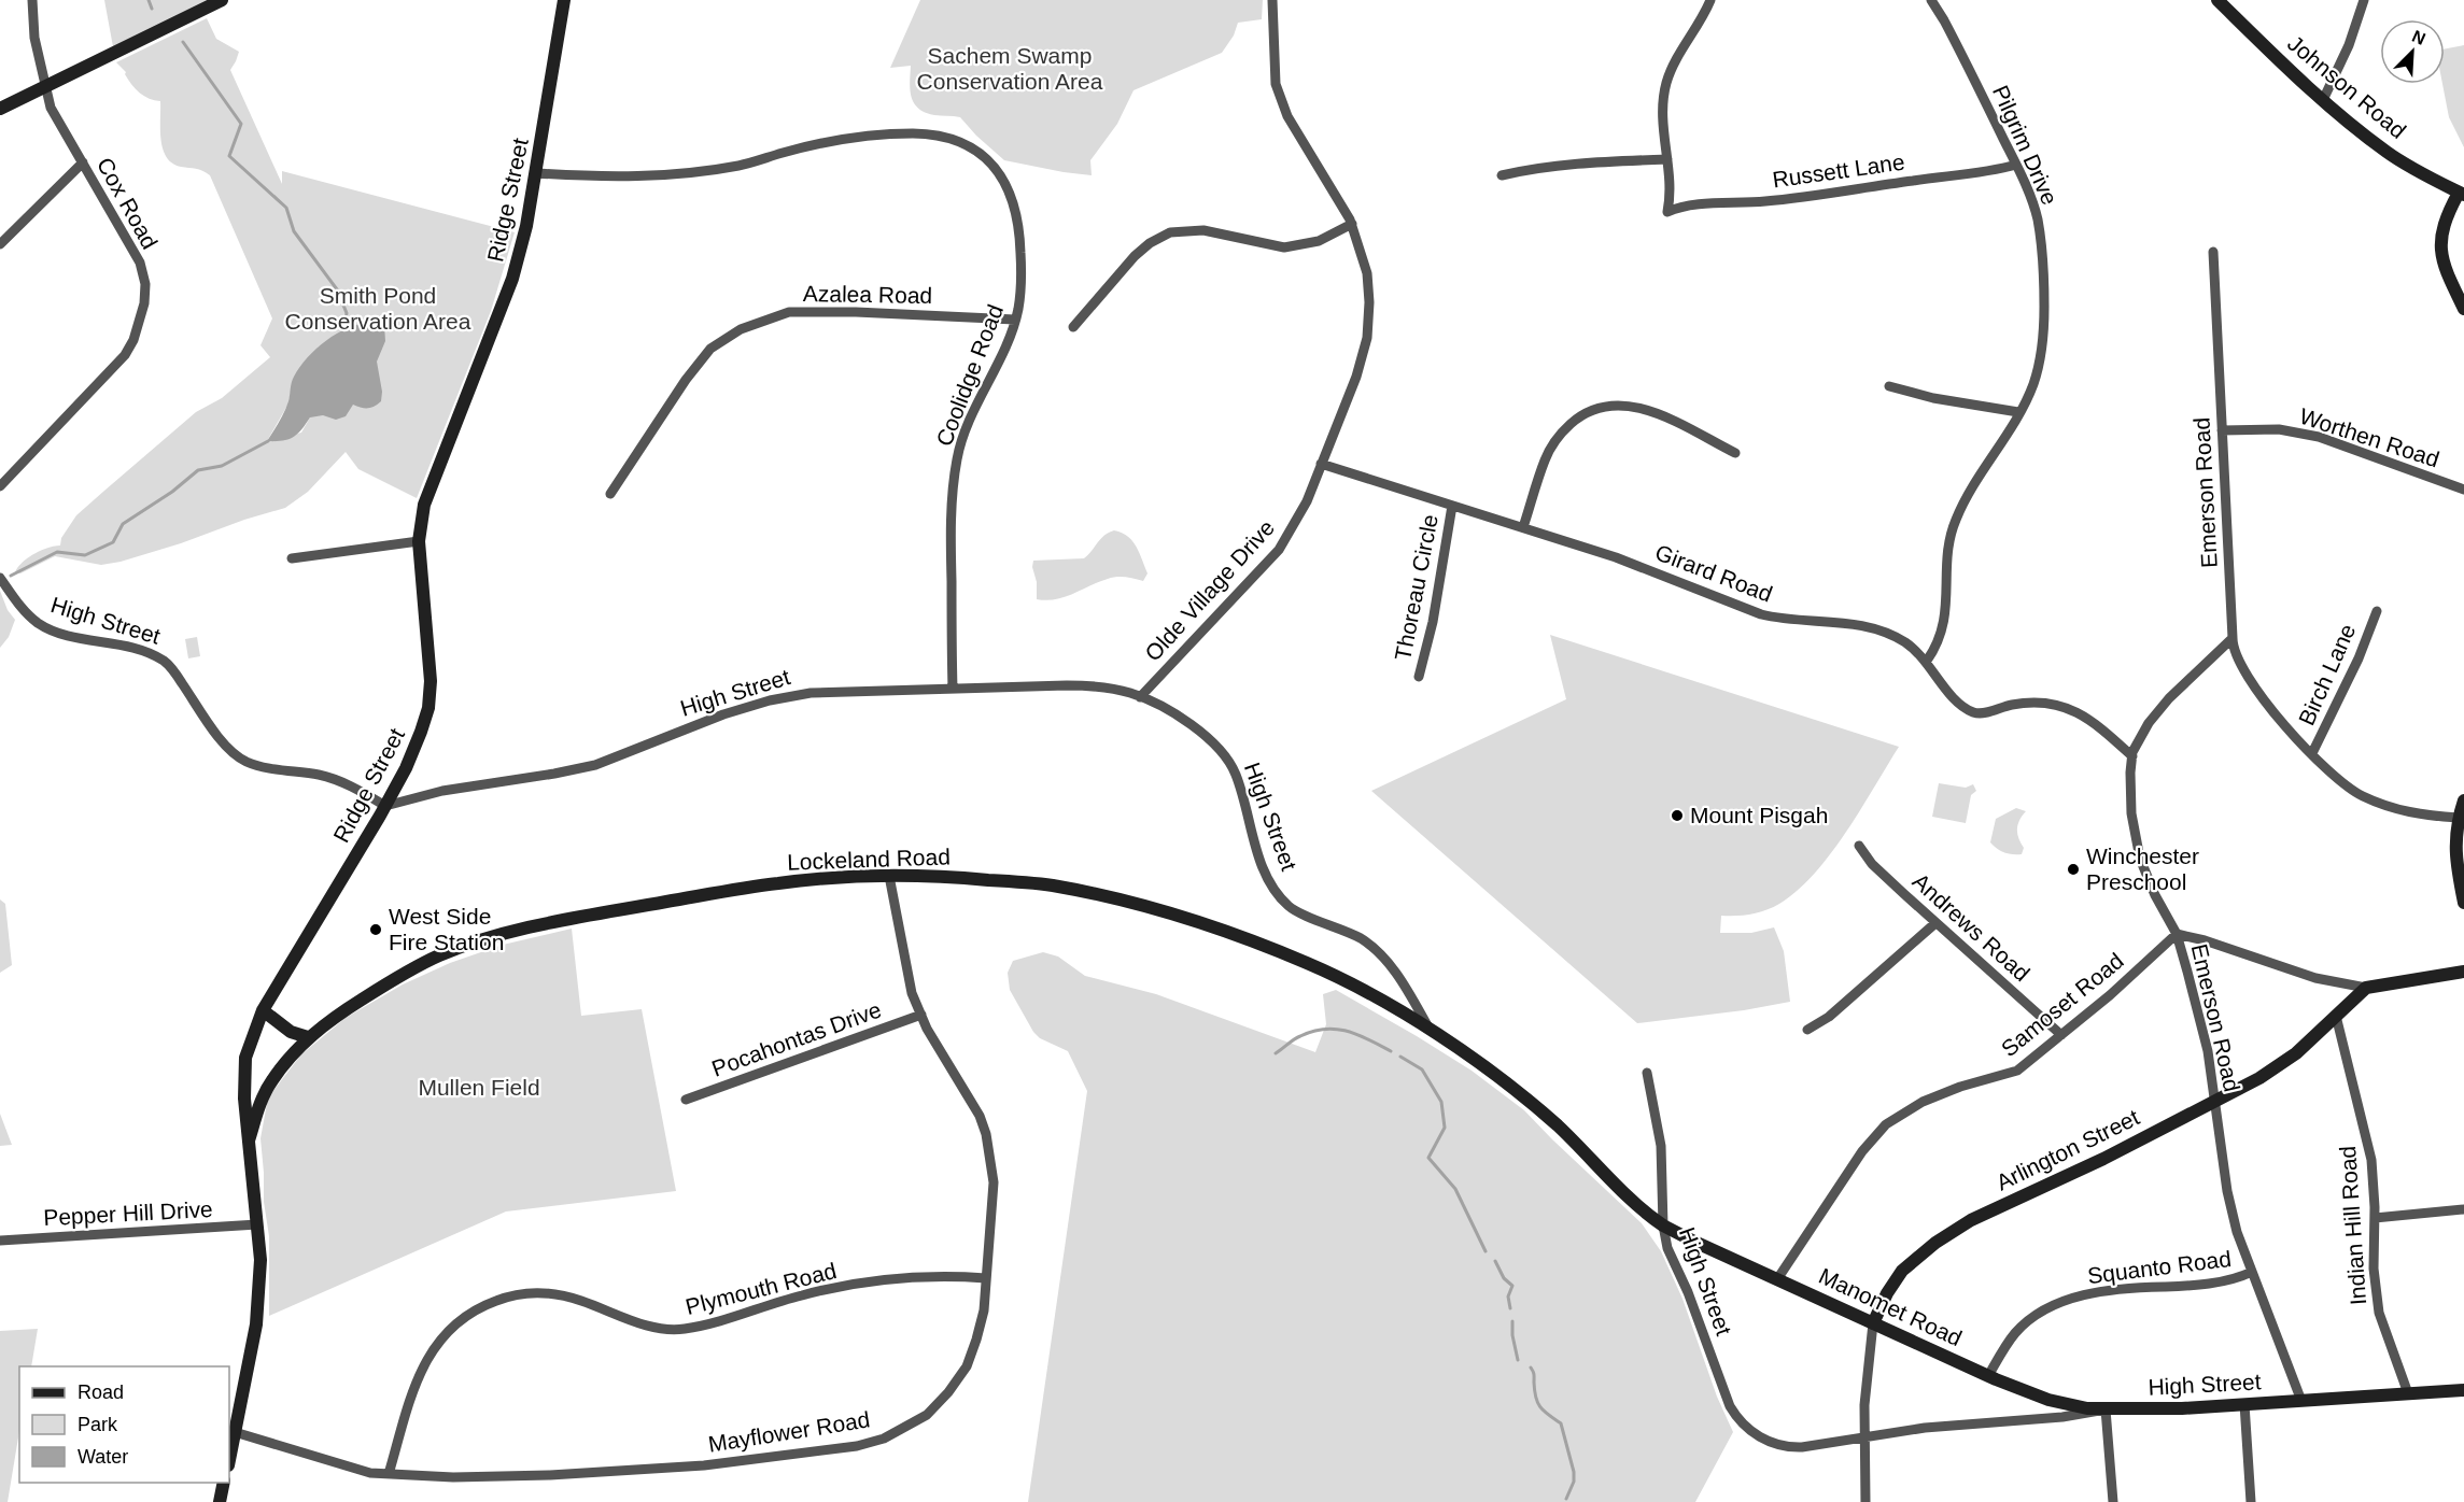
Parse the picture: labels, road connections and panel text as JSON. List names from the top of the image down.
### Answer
{
  "streets": {
    "main road": [
      "Johnson Road",
      "Ridge Street",
      "High Street",
      "Lockeland Road",
      "Arlington Street",
      "Manomet Road"
    ],
    "street": [
      "Pilgrim Drive",
      "Russett Lane",
      "Cox Road",
      "Azalea Road",
      "Coolidge Road",
      "Worthen Road",
      "Emerson Road",
      "Girard Road",
      "Thoreau Circle",
      "Olde Village Drive",
      "Birch Lane",
      "Andrews Road",
      "Samoset Road",
      "Pocahontas Drive",
      "Pepper Hill Drive",
      "Indian Hill Road",
      "Squanto Road",
      "Plymouth Road",
      "Mayflower Road"
    ]
  },
  "crossings": [
    ["Pilgrim Drive", "Russett Lane"],
    ["Pilgrim Drive", "Girard Road"],
    ["Ridge Street", "Coolidge Road"],
    ["Ridge Street", "High Street"],
    ["Ridge Street", "Lockeland Road"],
    ["Ridge Street", "Pepper Hill Drive"],
    ["Ridge Street", "Mayflower Road"],
    ["Azalea Road", "Coolidge Road"],
    ["Coolidge Road", "High Street"],
    ["Worthen Road", "Emerson Road"],
    ["Emerson Road", "Girard Road"],
    ["Emerson Road", "High Street"],
    ["Emerson Road", "Samoset Road"],
    ["Emerson Road", "Arlington Street"],
    ["Emerson Road", "Squanto Road"],
    ["Girard Road", "Thoreau Circle"],
    ["Girard Road", "Olde Village Drive"],
    ["Olde Village Drive", "High Street"],
    ["High Street", "Lockeland Road"],
    ["High Street", "Arlington Street"],
    ["High Street", "Indian Hill Road"],
    ["High Street", "Manomet Road"],
    ["Lockeland Road", "Mayflower Road"],
    ["Andrews Road", "Samoset Road"],
    ["Samoset Road", "Manomet Road"],
    ["Pocahontas Drive", "Mayflower Road"],
    ["Arlington Street", "Indian Hill Road"],
    ["Arlington Street", "Manomet Road"],
    ["Squanto Road", "Manomet Road"],
    ["Plymouth Road", "Mayflower Road"]
  ],
  "parks": ["Sachem Swamp Conservation Area", "Smith Pond Conservation Area", "Mullen Field"],
  "places": ["Mount Pisgah", "Winchester Preschool", "West Side Fire Station"],
  "legend": ["Road", "Park", "Water"],
  "north": "top right"
}
